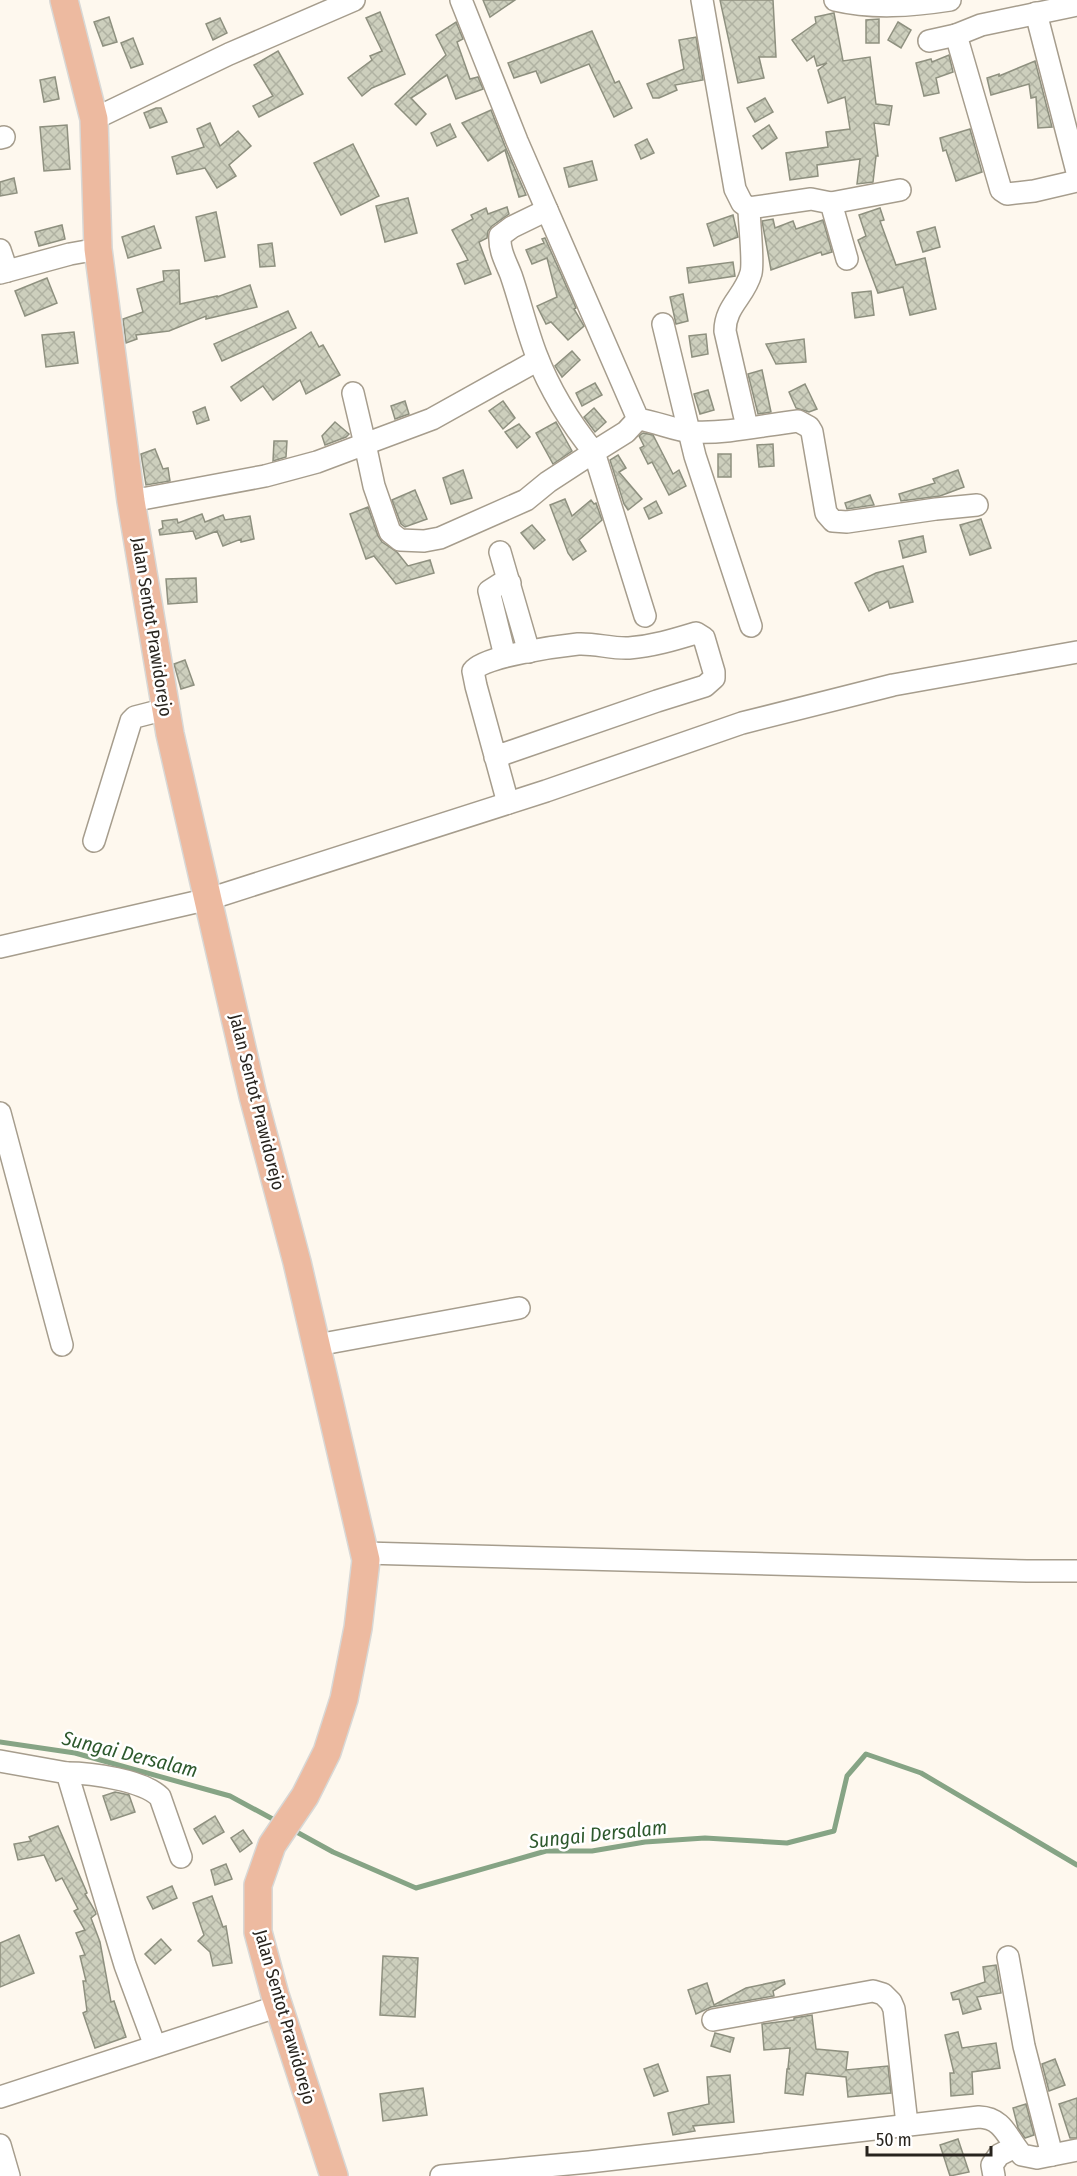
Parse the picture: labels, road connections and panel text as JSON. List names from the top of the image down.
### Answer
{
  "streets": {
    "main road": ["Jalan Sentot Prawidorejo"]
  },
  "water": ["Sungai Dersalam"],
  "scale_bar": "50 m"
}
